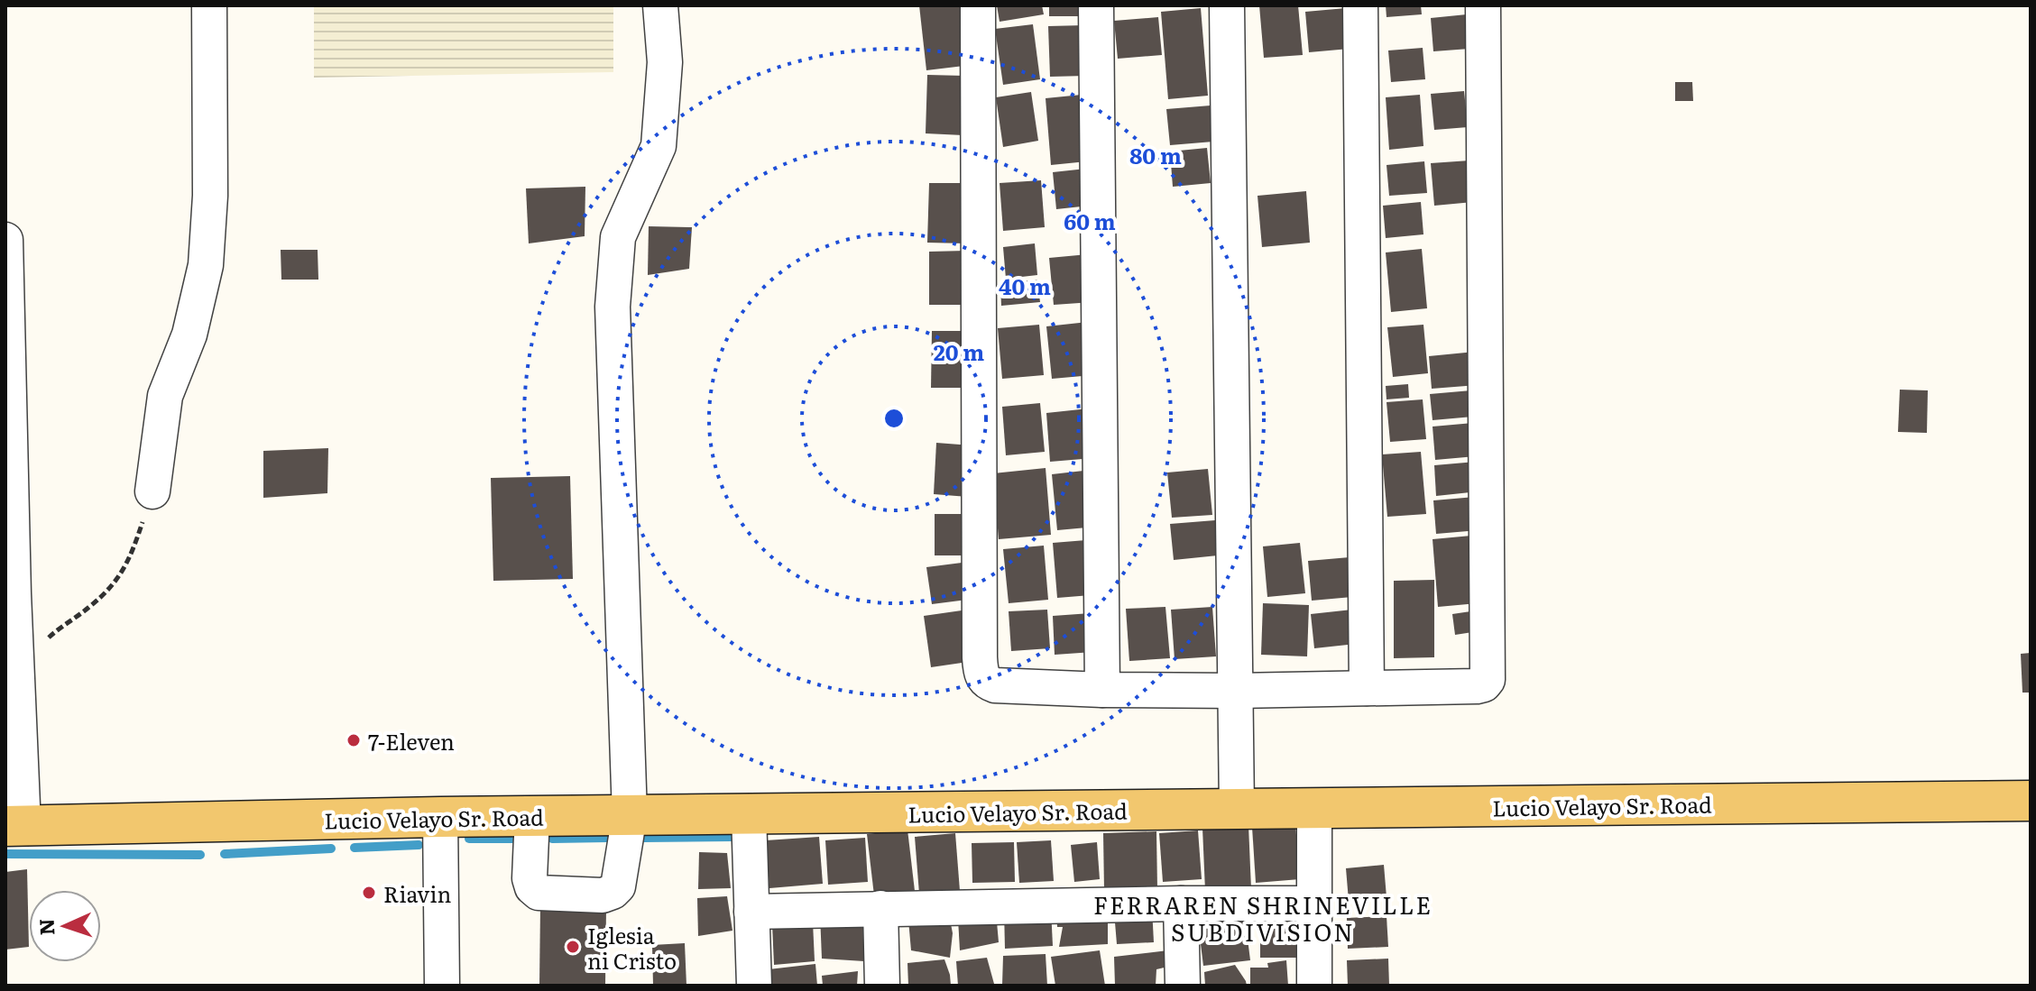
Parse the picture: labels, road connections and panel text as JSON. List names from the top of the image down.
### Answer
{
  "streets": {
    "main road": ["Lucio Velayo Sr. Road"]
  },
  "districts": ["FERRAREN SHRINEVILLE SUBDIVISION"],
  "places": ["7-Eleven", "Riavin", "Iglesia ni Cristo"],
  "north": "left",
  "rings": [
    "80 m",
    "60 m",
    "40 m",
    "20 m"
  ]
}
